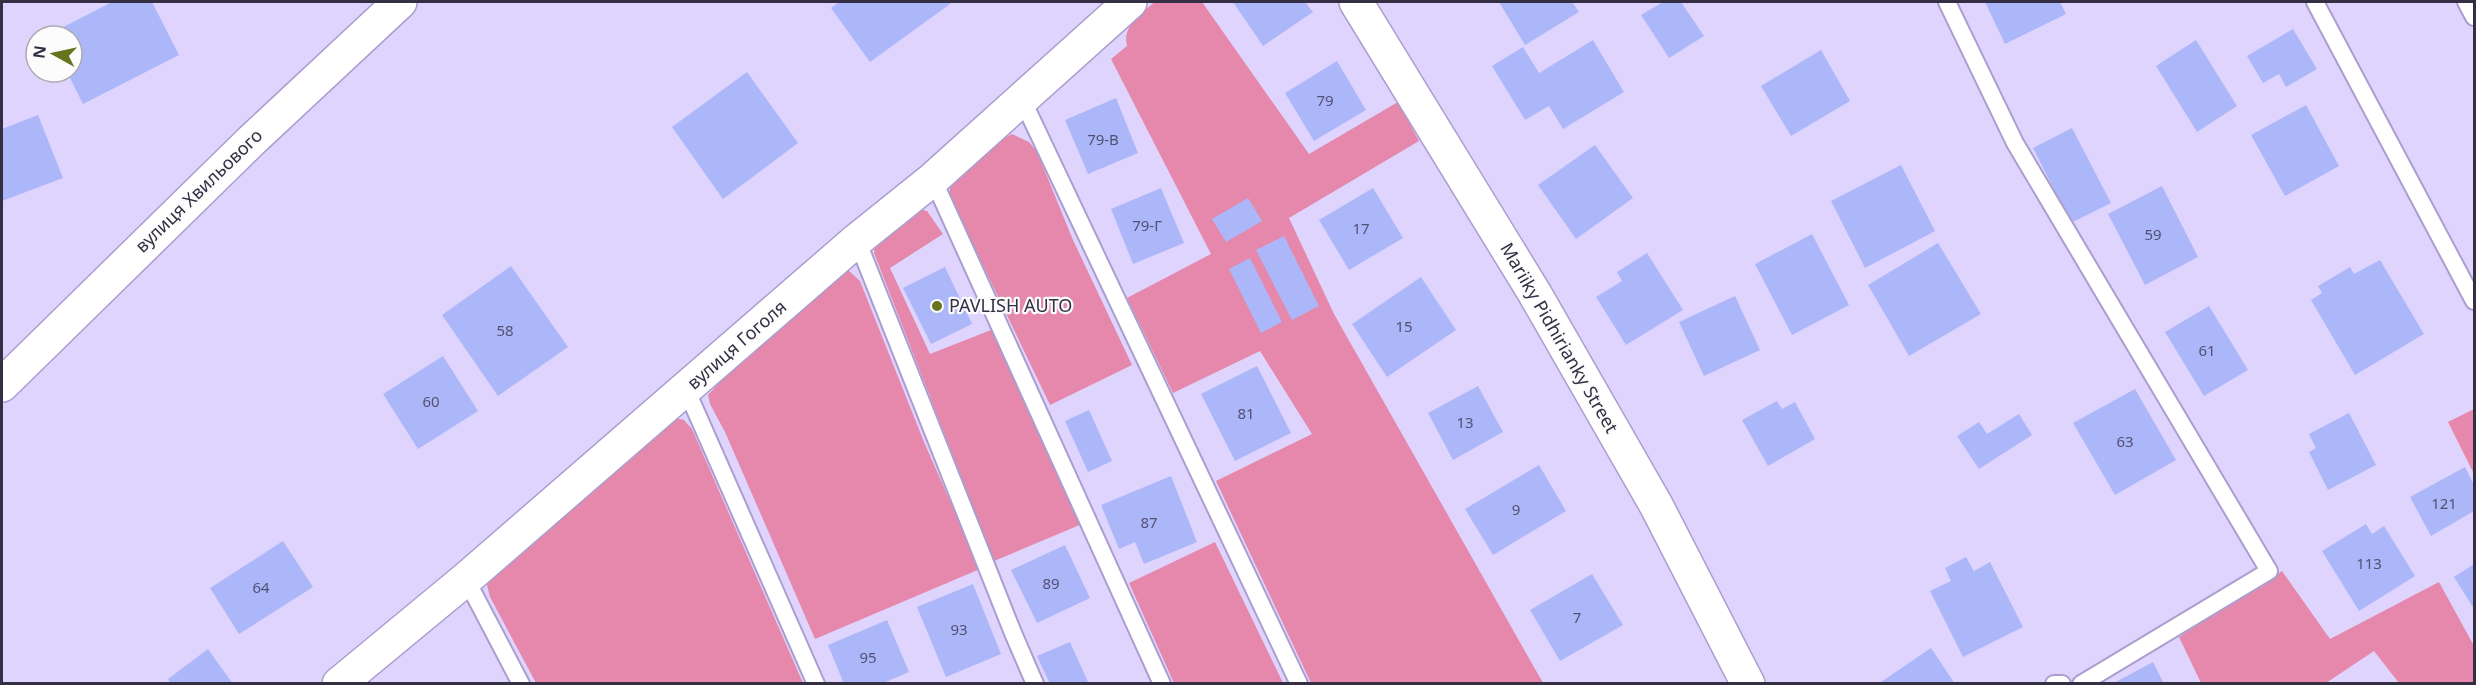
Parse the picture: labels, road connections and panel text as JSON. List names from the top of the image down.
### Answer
{
  "streets": {
    "street": ["вулиця Хвильового", "Mariiky Pidhirianky Street", "вулиця Гоголя"]
  },
  "places": ["PAVLISH AUTO"],
  "house_numbers": [
    "79",
    "79-В",
    "79-Г",
    "17",
    "59",
    "15",
    "58",
    "61",
    "60",
    "81",
    "13",
    "63",
    "121",
    "9",
    "87",
    "113",
    "89",
    "64",
    "7",
    "93",
    "95"
  ],
  "north": "left"
}
